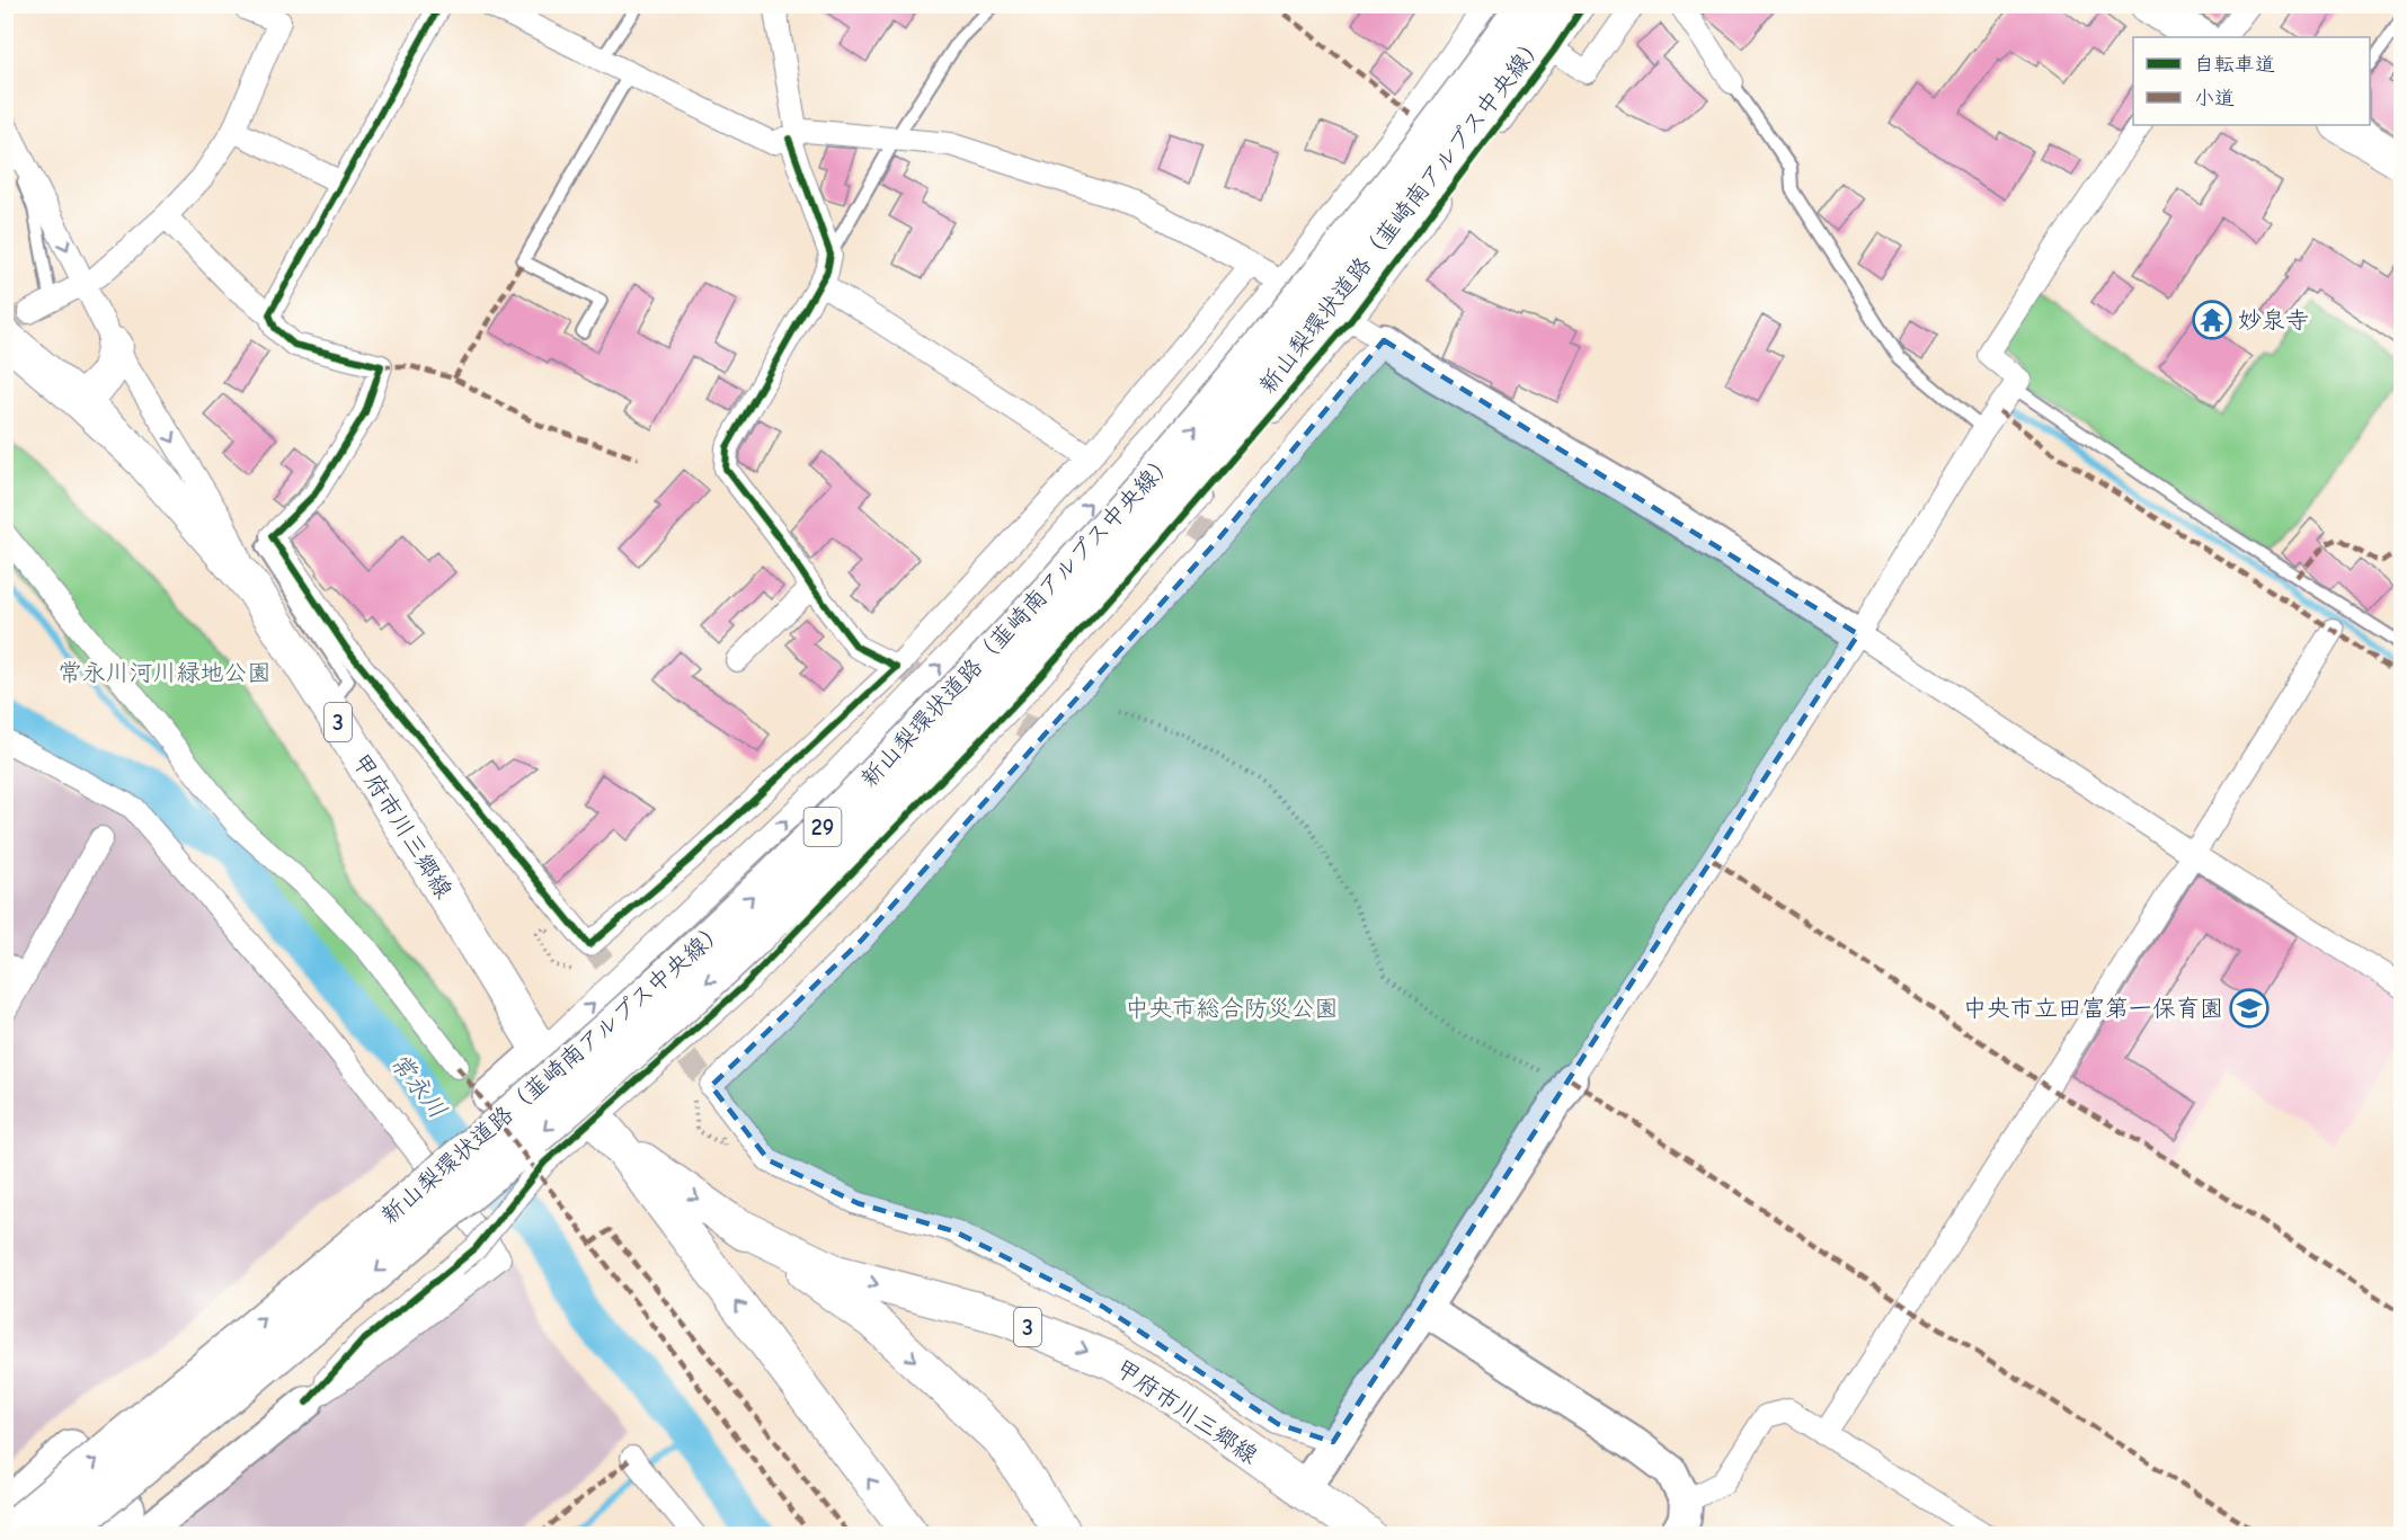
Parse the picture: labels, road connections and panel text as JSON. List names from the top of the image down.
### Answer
{
  "streets": {
    "highway": ["新山梨環状道路（韮崎南アルプス中央線）", "29"],
    "main road": ["3", "甲府市川三郷線"]
  },
  "water": ["常永川"],
  "parks": ["常永川河川緑地公園", "中央市総合防災公園"],
  "places": {
    "temple": ["妙泉寺"],
    "school or university": ["中央市立田富第一保育園"]
  },
  "legend": ["自転車道", "小道"]
}
